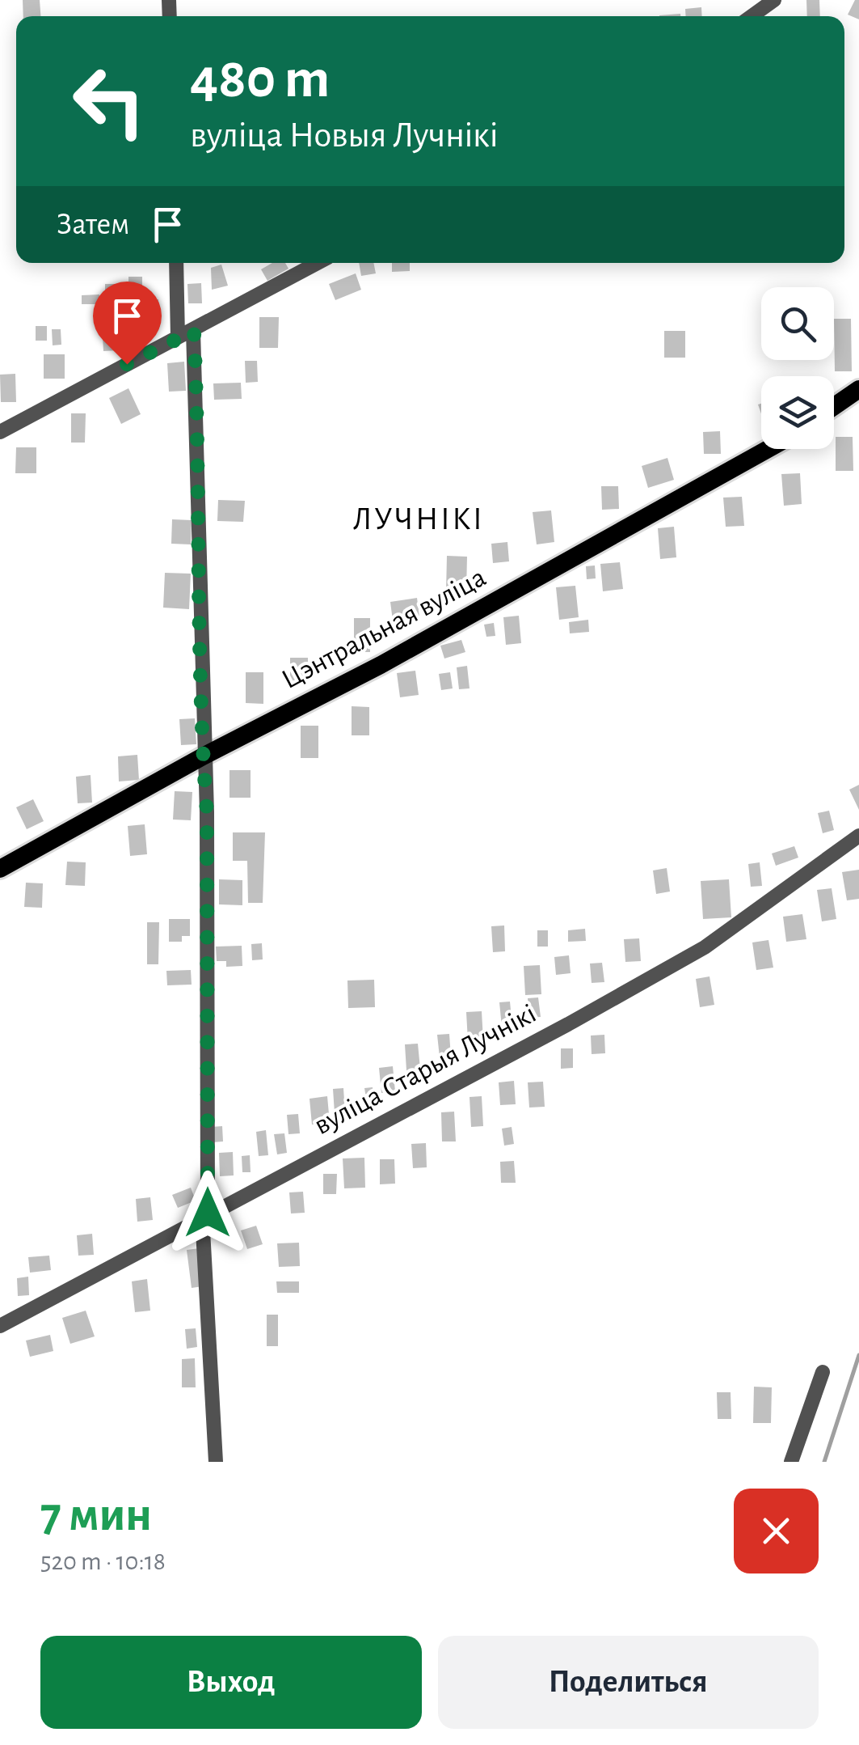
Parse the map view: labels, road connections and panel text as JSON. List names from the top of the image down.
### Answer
{
  "streets": {
    "main road": ["Цэнтральная вуліца"],
    "street": ["вуліца Старыя Лучнікі"]
  },
  "districts": ["ЛУЧНІКІ"],
  "page": {
    "turn": ["480 m", "вуліца Новыя Лучнікі"],
    "then": "Затем",
    "heading": ["7 мин", "520 m · 10:18"],
    "buttons": ["Выход", "Поделиться"]
  }
}
